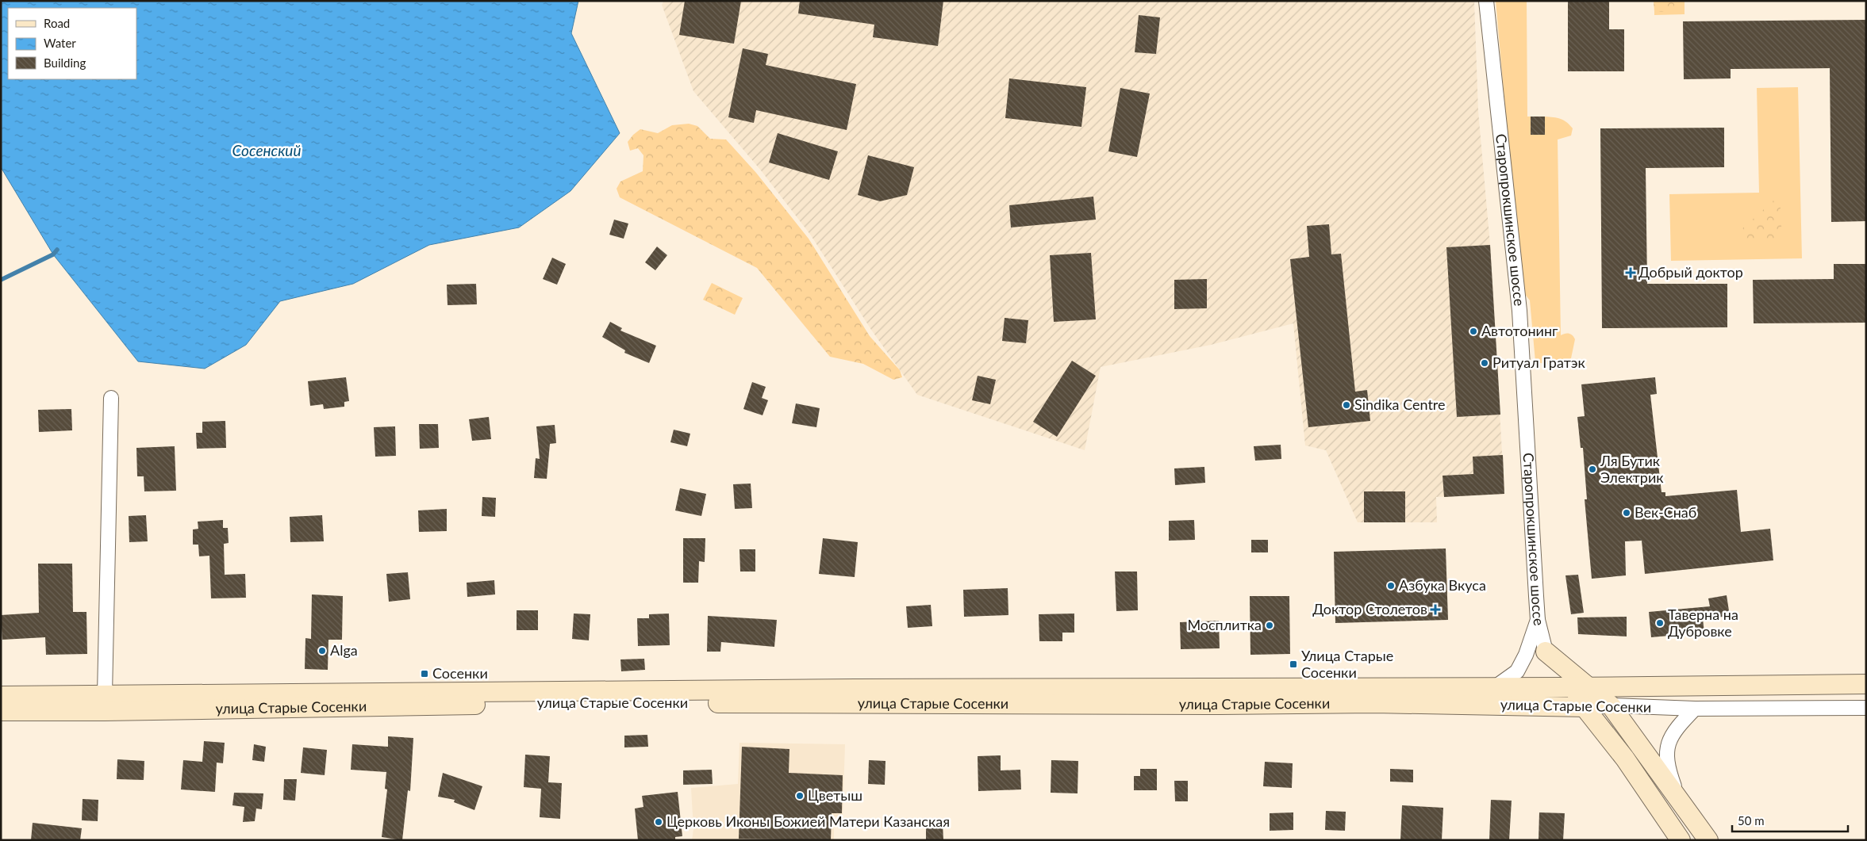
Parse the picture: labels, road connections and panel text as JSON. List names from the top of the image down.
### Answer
{
  "streets": {
    "main road": ["Старопрокшинское шоссе", "улица Старые Сосенки"]
  },
  "crossings": [
    ["Старопрокшинское шоссе", "улица Старые Сосенки"]
  ],
  "water": ["Сосенский"],
  "places": {
    "health": ["Добрый доктор", "Доктор Столетов"],
    "other": [
      "Автотонинг",
      "Ритуал Гратэк",
      "Sindika Centre",
      "Ля Бутик Электрик",
      "Век-Снаб",
      "Азбука Вкуса",
      "Таверна на Дубровке",
      "Мосплитка",
      "Alga",
      "Цветыш",
      "Церковь Иконы Божией Матери Казанская"
    ],
    "transit": ["Улица Старые Сосенки", "Сосенки"]
  },
  "legend": ["Road", "Water", "Building"],
  "scale_bar": "50 m"
}
